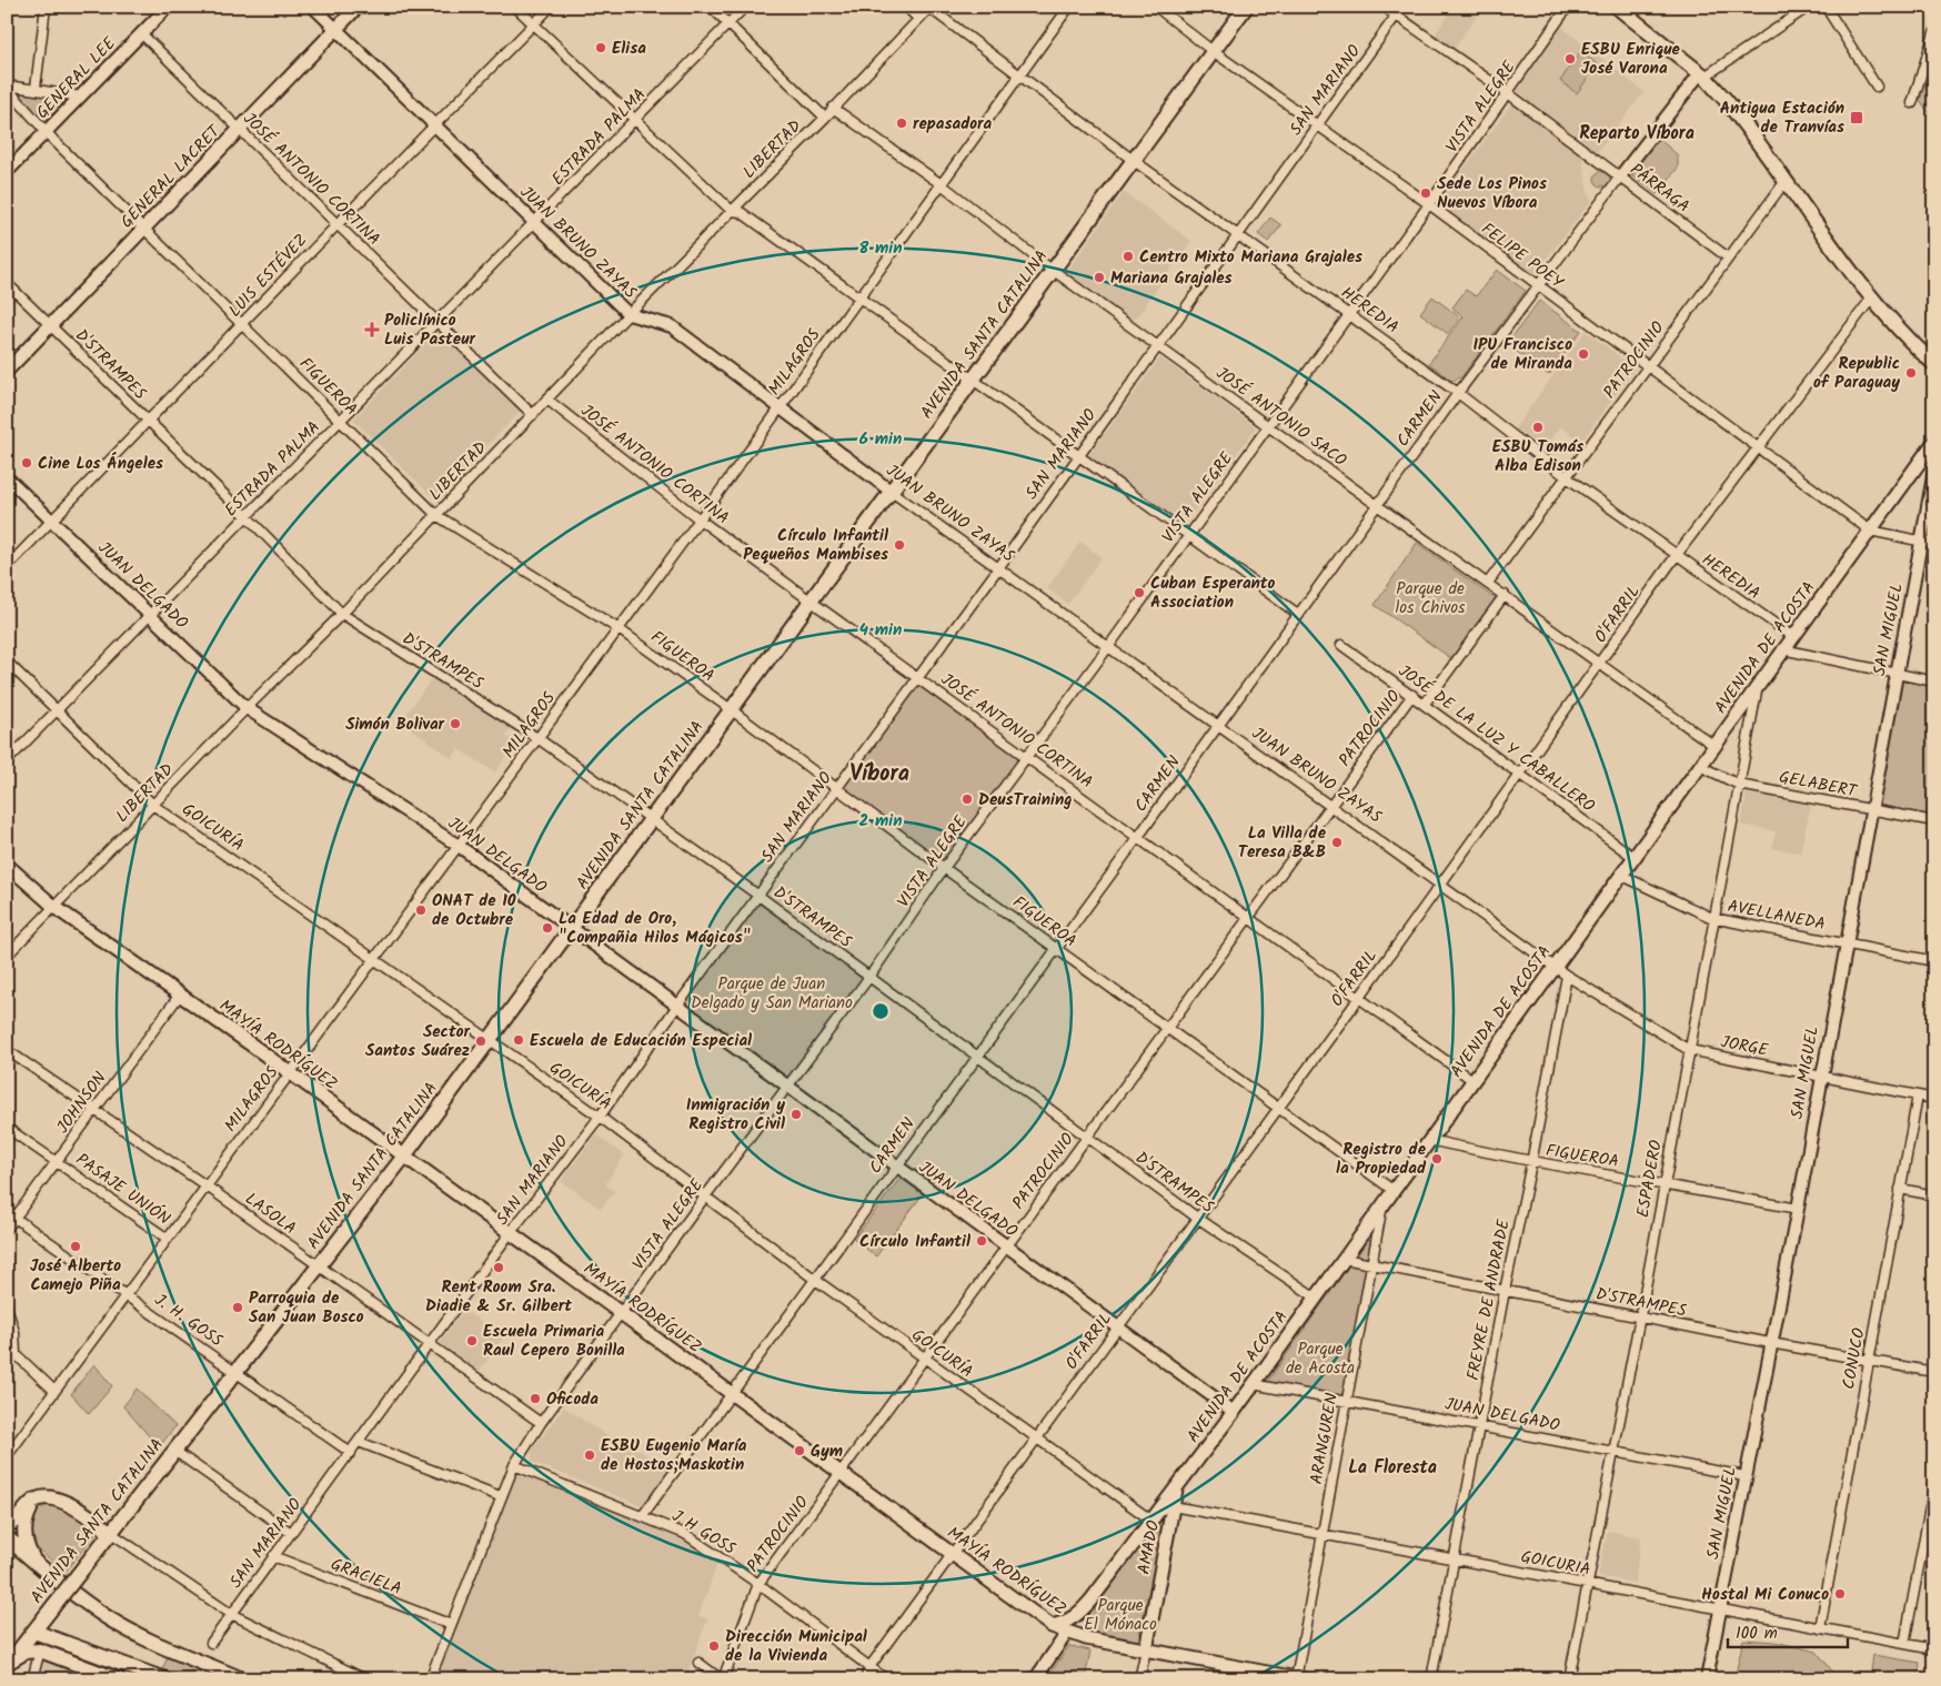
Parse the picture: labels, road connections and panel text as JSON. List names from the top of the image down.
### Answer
{
  "streets": {
    "main road": [
      "GENERAL LACRET",
      "AVENIDA SANTA CATALINA",
      "AVENIDA DE ACOSTA",
      "MAYÍA RODRÍGUEZ",
      "AMADO"
    ],
    "street": [
      "GENERAL LEE",
      "SAN MARIANO",
      "VISTA ALEGRE",
      "ESTRADA PALMA",
      "LIBERTAD",
      "JOSÉ ANTONIO CORTINA",
      "PÁRRAGA",
      "JUAN BRUNO ZAYAS",
      "FELIPE POEY",
      "LUIS ESTÉVEZ",
      "HEREDIA",
      "PATROCINIO",
      "MILAGROS",
      "D'STRAMPES",
      "FIGUEROA",
      "JOSÉ ANTONIO SACO",
      "CARMEN",
      "JUAN DELGADO",
      "O'FARRIL",
      "SAN MIGUEL",
      "JOSÉ DE LA LUZ Y CABALLERO",
      "GELABERT",
      "GOICURÍA",
      "AVELLANEDA",
      "JORGE",
      "JOHNSON",
      "ESPADERO",
      "PASAJE UNIÓN",
      "LASOLA",
      "FREYRE DE ANDRADE",
      "J. H. GOSS",
      "CONUCO",
      "ARANGUREN",
      "J H GOSS",
      "GOICURIA",
      "GRACIELA"
    ]
  },
  "crossings": [
    ["GENERAL LEE", "JOSÉ ANTONIO CORTINA"],
    ["GENERAL LEE", "FIGUEROA"],
    ["SAN MARIANO", "JOSÉ ANTONIO CORTINA"],
    ["SAN MARIANO", "PÁRRAGA"],
    ["SAN MARIANO", "JUAN BRUNO ZAYAS"],
    ["SAN MARIANO", "FELIPE POEY"],
    ["SAN MARIANO", "HEREDIA"],
    ["SAN MARIANO", "D'STRAMPES"],
    ["SAN MARIANO", "FIGUEROA"],
    ["SAN MARIANO", "JOSÉ ANTONIO SACO"],
    ["SAN MARIANO", "JUAN DELGADO"],
    ["SAN MARIANO", "GOICURÍA"],
    ["SAN MARIANO", "MAYÍA RODRÍGUEZ"],
    ["SAN MARIANO", "LASOLA"],
    ["SAN MARIANO", "J. H. GOSS"],
    ["SAN MARIANO", "GRACIELA"],
    ["VISTA ALEGRE", "JOSÉ ANTONIO CORTINA"],
    ["VISTA ALEGRE", "PÁRRAGA"],
    ["VISTA ALEGRE", "JUAN BRUNO ZAYAS"],
    ["VISTA ALEGRE", "FELIPE POEY"],
    ["VISTA ALEGRE", "HEREDIA"],
    ["VISTA ALEGRE", "D'STRAMPES"],
    ["VISTA ALEGRE", "FIGUEROA"],
    ["VISTA ALEGRE", "JOSÉ ANTONIO SACO"],
    ["VISTA ALEGRE", "JUAN DELGADO"],
    ["VISTA ALEGRE", "GOICURÍA"],
    ["VISTA ALEGRE", "MAYÍA RODRÍGUEZ"],
    ["VISTA ALEGRE", "LASOLA"],
    ["VISTA ALEGRE", "J H GOSS"],
    ["VISTA ALEGRE", "GRACIELA"],
    ["ESTRADA PALMA", "JOSÉ ANTONIO CORTINA"],
    ["ESTRADA PALMA", "JUAN BRUNO ZAYAS"],
    ["ESTRADA PALMA", "D'STRAMPES"],
    ["ESTRADA PALMA", "FIGUEROA"],
    ["ESTRADA PALMA", "JUAN DELGADO"],
    ["ESTRADA PALMA", "GOICURÍA"],
    ["LIBERTAD", "JOSÉ ANTONIO CORTINA"],
    ["LIBERTAD", "JUAN BRUNO ZAYAS"],
    ["LIBERTAD", "HEREDIA"],
    ["LIBERTAD", "D'STRAMPES"],
    ["LIBERTAD", "FIGUEROA"],
    ["LIBERTAD", "JOSÉ ANTONIO SACO"],
    ["LIBERTAD", "JUAN DELGADO"],
    ["LIBERTAD", "GOICURÍA"],
    ["LIBERTAD", "MAYÍA RODRÍGUEZ"],
    ["GENERAL LACRET", "JOSÉ ANTONIO CORTINA"],
    ["GENERAL LACRET", "JUAN BRUNO ZAYAS"],
    ["GENERAL LACRET", "D'STRAMPES"],
    ["GENERAL LACRET", "FIGUEROA"],
    ["JOSÉ ANTONIO CORTINA", "LUIS ESTÉVEZ"],
    ["JOSÉ ANTONIO CORTINA", "AVENIDA SANTA CATALINA"],
    ["JOSÉ ANTONIO CORTINA", "PATROCINIO"],
    ["JOSÉ ANTONIO CORTINA", "MILAGROS"],
    ["JOSÉ ANTONIO CORTINA", "CARMEN"],
    ["JOSÉ ANTONIO CORTINA", "O'FARRIL"],
    ["JOSÉ ANTONIO CORTINA", "AVENIDA DE ACOSTA"],
    ["PÁRRAGA", "PATROCINIO"],
    ["PÁRRAGA", "CARMEN"],
    ["JUAN BRUNO ZAYAS", "LUIS ESTÉVEZ"],
    ["JUAN BRUNO ZAYAS", "AVENIDA SANTA CATALINA"],
    ["JUAN BRUNO ZAYAS", "PATROCINIO"],
    ["JUAN BRUNO ZAYAS", "MILAGROS"],
    ["JUAN BRUNO ZAYAS", "CARMEN"],
    ["JUAN BRUNO ZAYAS", "O'FARRIL"],
    ["JUAN BRUNO ZAYAS", "AVENIDA DE ACOSTA"],
    ["FELIPE POEY", "AVENIDA SANTA CATALINA"],
    ["FELIPE POEY", "PATROCINIO"],
    ["FELIPE POEY", "CARMEN"],
    ["FELIPE POEY", "O'FARRIL"],
    ["FELIPE POEY", "AVENIDA DE ACOSTA"],
    ["LUIS ESTÉVEZ", "D'STRAMPES"],
    ["LUIS ESTÉVEZ", "FIGUEROA"],
    ["LUIS ESTÉVEZ", "JUAN DELGADO"],
    ["HEREDIA", "AVENIDA SANTA CATALINA"],
    ["HEREDIA", "PATROCINIO"],
    ["HEREDIA", "MILAGROS"],
    ["HEREDIA", "CARMEN"],
    ["HEREDIA", "O'FARRIL"],
    ["HEREDIA", "AVENIDA DE ACOSTA"],
    ["AVENIDA SANTA CATALINA", "D'STRAMPES"],
    ["AVENIDA SANTA CATALINA", "FIGUEROA"],
    ["AVENIDA SANTA CATALINA", "JOSÉ ANTONIO SACO"],
    ["AVENIDA SANTA CATALINA", "JUAN DELGADO"],
    ["AVENIDA SANTA CATALINA", "GOICURÍA"],
    ["AVENIDA SANTA CATALINA", "MAYÍA RODRÍGUEZ"],
    ["AVENIDA SANTA CATALINA", "LASOLA"],
    ["AVENIDA SANTA CATALINA", "J. H. GOSS"],
    ["PATROCINIO", "D'STRAMPES"],
    ["PATROCINIO", "FIGUEROA"],
    ["PATROCINIO", "JOSÉ ANTONIO SACO"],
    ["PATROCINIO", "JUAN DELGADO"],
    ["PATROCINIO", "JOSÉ DE LA LUZ Y CABALLERO"],
    ["PATROCINIO", "GOICURÍA"],
    ["PATROCINIO", "MAYÍA RODRÍGUEZ"],
    ["PATROCINIO", "J H GOSS"],
    ["MILAGROS", "D'STRAMPES"],
    ["MILAGROS", "FIGUEROA"],
    ["MILAGROS", "JOSÉ ANTONIO SACO"],
    ["MILAGROS", "JUAN DELGADO"],
    ["MILAGROS", "GOICURÍA"],
    ["MILAGROS", "MAYÍA RODRÍGUEZ"],
    ["MILAGROS", "PASAJE UNIÓN"],
    ["MILAGROS", "LASOLA"],
    ["MILAGROS", "J. H. GOSS"],
    ["D'STRAMPES", "CARMEN"],
    ["D'STRAMPES", "O'FARRIL"],
    ["D'STRAMPES", "SAN MIGUEL"],
    ["D'STRAMPES", "AVENIDA DE ACOSTA"],
    ["D'STRAMPES", "ESPADERO"],
    ["D'STRAMPES", "FREYRE DE ANDRADE"],
    ["D'STRAMPES", "CONUCO"],
    ["D'STRAMPES", "ARANGUREN"],
    ["FIGUEROA", "CARMEN"],
    ["FIGUEROA", "O'FARRIL"],
    ["FIGUEROA", "SAN MIGUEL"],
    ["FIGUEROA", "AVENIDA DE ACOSTA"],
    ["FIGUEROA", "ESPADERO"],
    ["FIGUEROA", "FREYRE DE ANDRADE"],
    ["JOSÉ ANTONIO SACO", "CARMEN"],
    ["JOSÉ ANTONIO SACO", "O'FARRIL"],
    ["JOSÉ ANTONIO SACO", "AVENIDA DE ACOSTA"],
    ["CARMEN", "JUAN DELGADO"],
    ["CARMEN", "GOICURÍA"],
    ["CARMEN", "MAYÍA RODRÍGUEZ"],
    ["CARMEN", "J H GOSS"],
    ["JUAN DELGADO", "O'FARRIL"],
    ["JUAN DELGADO", "SAN MIGUEL"],
    ["JUAN DELGADO", "AVENIDA DE ACOSTA"],
    ["JUAN DELGADO", "ESPADERO"],
    ["JUAN DELGADO", "FREYRE DE ANDRADE"],
    ["JUAN DELGADO", "ARANGUREN"],
    ["O'FARRIL", "JOSÉ DE LA LUZ Y CABALLERO"],
    ["O'FARRIL", "GOICURÍA"],
    ["O'FARRIL", "MAYÍA RODRÍGUEZ"],
    ["O'FARRIL", "J H GOSS"],
    ["SAN MIGUEL", "GELABERT"],
    ["SAN MIGUEL", "AVELLANEDA"],
    ["SAN MIGUEL", "JORGE"],
    ["SAN MIGUEL", "GOICURIA"],
    ["AVENIDA DE ACOSTA", "JOSÉ DE LA LUZ Y CABALLERO"],
    ["AVENIDA DE ACOSTA", "GELABERT"],
    ["AVENIDA DE ACOSTA", "GOICURÍA"],
    ["AVENIDA DE ACOSTA", "AVELLANEDA"],
    ["AVENIDA DE ACOSTA", "MAYÍA RODRÍGUEZ"],
    ["AVENIDA DE ACOSTA", "ESPADERO"],
    ["AVENIDA DE ACOSTA", "ARANGUREN"],
    ["AVENIDA DE ACOSTA", "AMADO"],
    ["GELABERT", "ESPADERO"],
    ["AVELLANEDA", "ESPADERO"],
    ["MAYÍA RODRÍGUEZ", "JOHNSON"],
    ["MAYÍA RODRÍGUEZ", "ARANGUREN"],
    ["MAYÍA RODRÍGUEZ", "AMADO"],
    ["JORGE", "ESPADERO"],
    ["JORGE", "FREYRE DE ANDRADE"],
    ["JORGE", "CONUCO"],
    ["JOHNSON", "PASAJE UNIÓN"],
    ["JOHNSON", "LASOLA"],
    ["JOHNSON", "J. H. GOSS"],
    ["ESPADERO", "GOICURIA"],
    ["FREYRE DE ANDRADE", "GOICURIA"],
    ["CONUCO", "GOICURIA"],
    ["ARANGUREN", "GOICURIA"],
    ["AMADO", "GOICURIA"]
  ],
  "districts": ["Reparto Víbora", "Víbora", "La Floresta"],
  "parks": [
    "Parque de los Chivos",
    "Parque de Juan Delgado y San Mariano",
    "Parque de Acosta",
    "Parque El Mónaco"
  ],
  "places": {
    "other": [
      "Elisa",
      "ESBU Enrique José Varona",
      "repasadora",
      "Sede Los Pinos Nuevos Víbora",
      "Centro Mixto Mariana Grajales",
      "Mariana Grajales",
      "IPU Francisco de Miranda",
      "Republic of Paraguay",
      "ESBU Tomás Alba Edison",
      "Cine Los Ángeles",
      "Círculo Infantil Pequeños Mambises",
      "Cuban Esperanto Association",
      "Simón Bolivar",
      "DeusTraining",
      "La Villa de Teresa B&B",
      "ONAT de 10 de Octubre",
      "La Edad de Oro, \"Compañia Hilos Mágicos\"",
      "Escuela de Educación Especial",
      "Sector Santos Suárez",
      "Inmigración y Registro Civil",
      "Registro de la Propiedad",
      "Círculo Infantil",
      "José Alberto Camejo Piña",
      "Rent Room Sra. Diadie & Sr. Gilbert",
      "Parroquia de San Juan Bosco",
      "Escuela Primaria Raul Cepero Bonilla",
      "Oficoda",
      "Gym",
      "ESBU Eugenio María de Hostos;Maskotin",
      "Hostal Mi Conuco",
      "Dirección Municipal de la Vivienda"
    ],
    "transit": ["Antigua Estación de Tranvías"],
    "health": ["Policlínico Luis Pasteur"]
  },
  "scale_bar": "100 m",
  "rings": [
    "8 min",
    "6 min",
    "4 min",
    "2 min"
  ]
}
